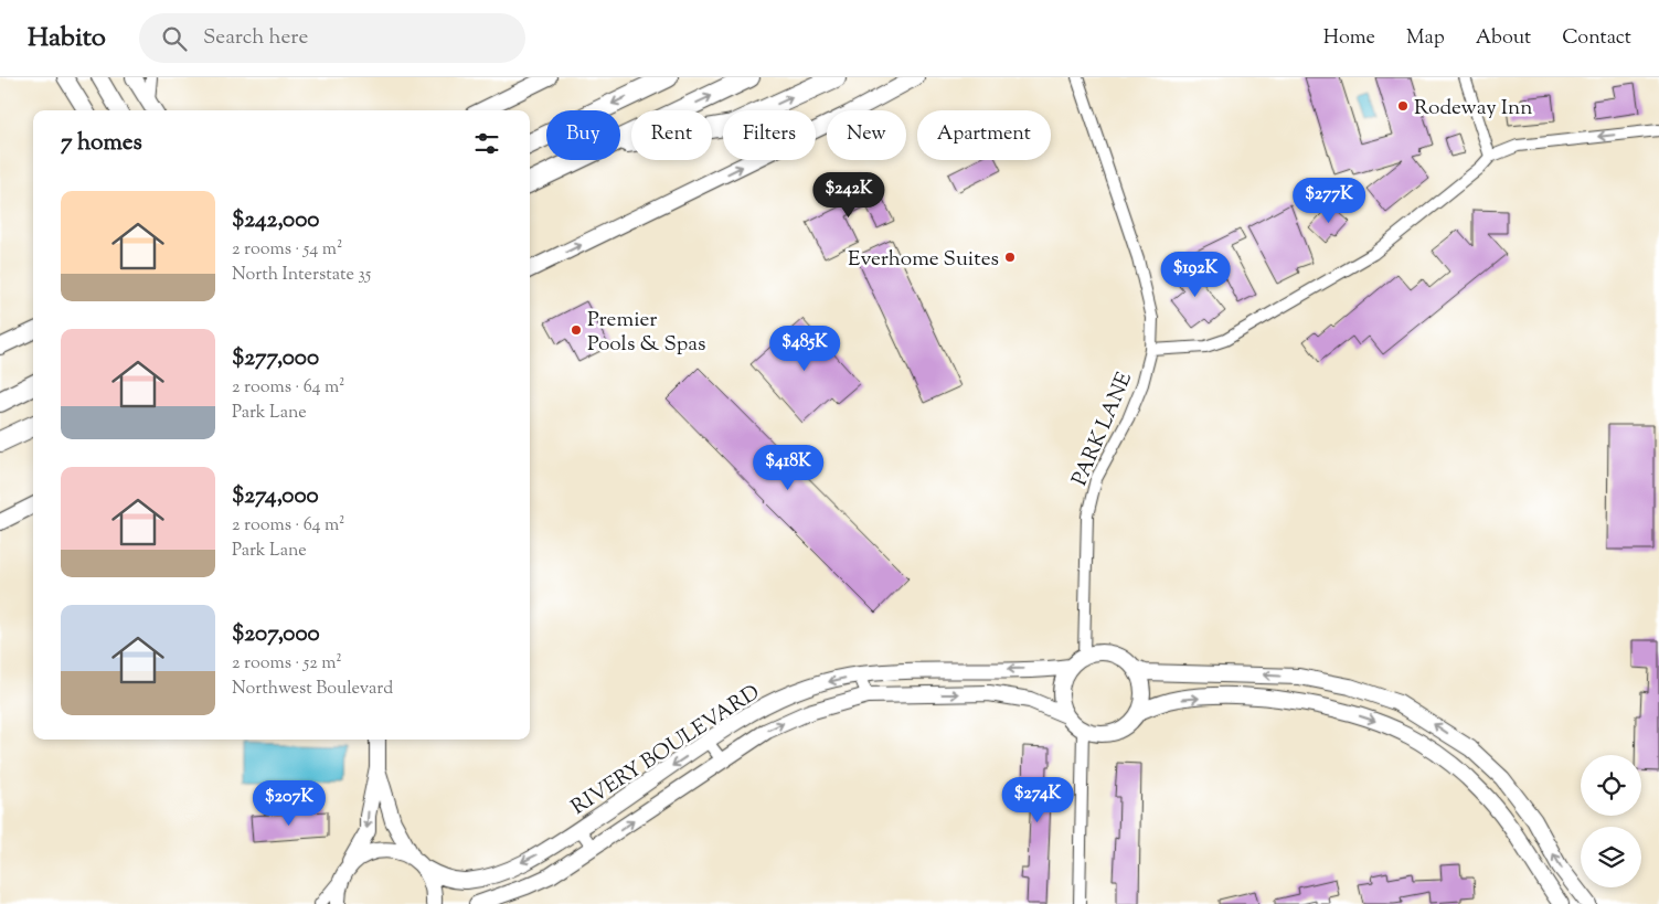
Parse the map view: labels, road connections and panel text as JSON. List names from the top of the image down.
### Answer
{
  "streets": {
    "street": ["PARK LANE", "RIVERY BOULEVARD"]
  },
  "crossings": [
    ["PARK LANE", "RIVERY BOULEVARD"]
  ],
  "places": ["Rodeway Inn", "Everhome Suites", "Premier Pools & Spas"],
  "page": {
    "header": "Habito",
    "search": "Search here",
    "nav": [
      "Home",
      "Map",
      "About",
      "Contact"
    ],
    "chip": [
      "Buy",
      "Rent",
      "Filters",
      "New",
      "Apartment"
    ],
    "heading": "7 homes",
    "price": [
      "$242K",
      "$277K",
      "$192K",
      "$485K",
      "$418K",
      "$274K",
      "$207K"
    ],
    "list": [
      {
        "name": "$242,000",
        "note": "2 rooms · 54 m² · North Interstate 35"
      },
      {
        "name": "$277,000",
        "note": "2 rooms · 64 m² · Park Lane"
      },
      {
        "name": "$274,000",
        "note": "2 rooms · 64 m² · Park Lane"
      },
      {
        "name": "$207,000",
        "note": "2 rooms · 52 m² · Northwest Boulevard"
      }
    ]
  }
}
